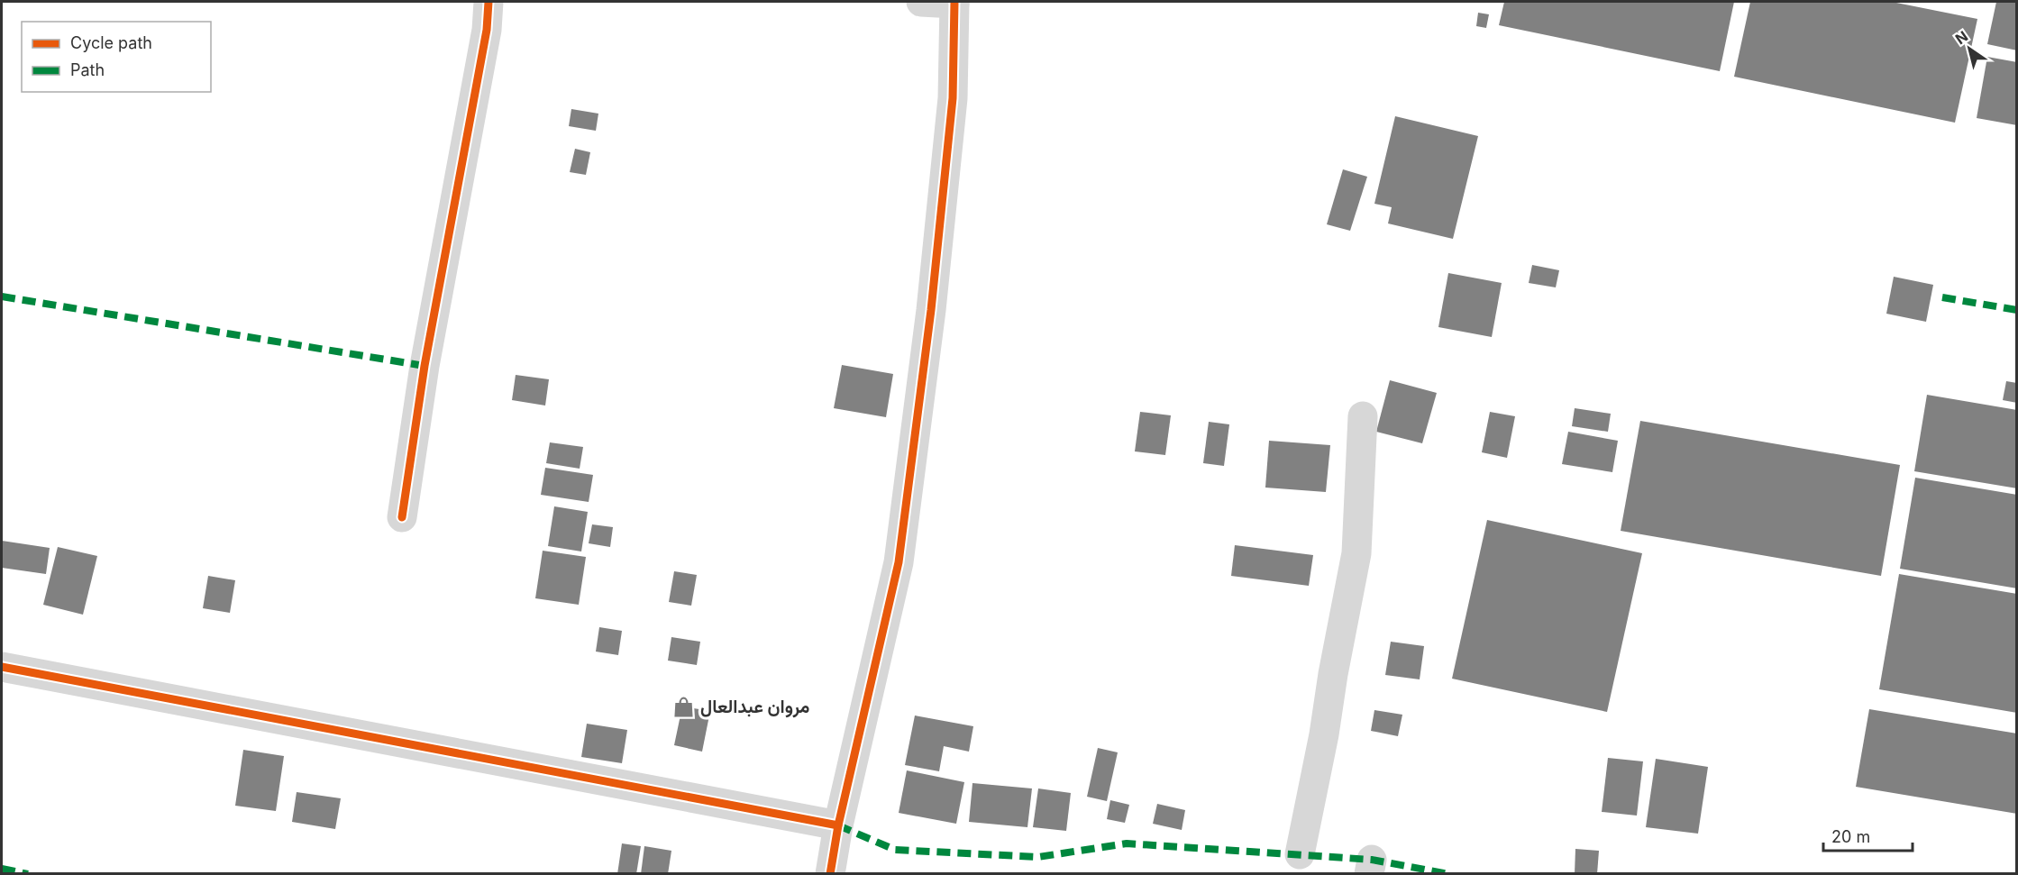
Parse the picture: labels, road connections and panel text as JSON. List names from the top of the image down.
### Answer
{
  "places": {
    "shop": ["مروان عبدالعال"]
  },
  "legend": ["Cycle path", "Path"],
  "scale_bar": "20 m",
  "north": "top left"
}
